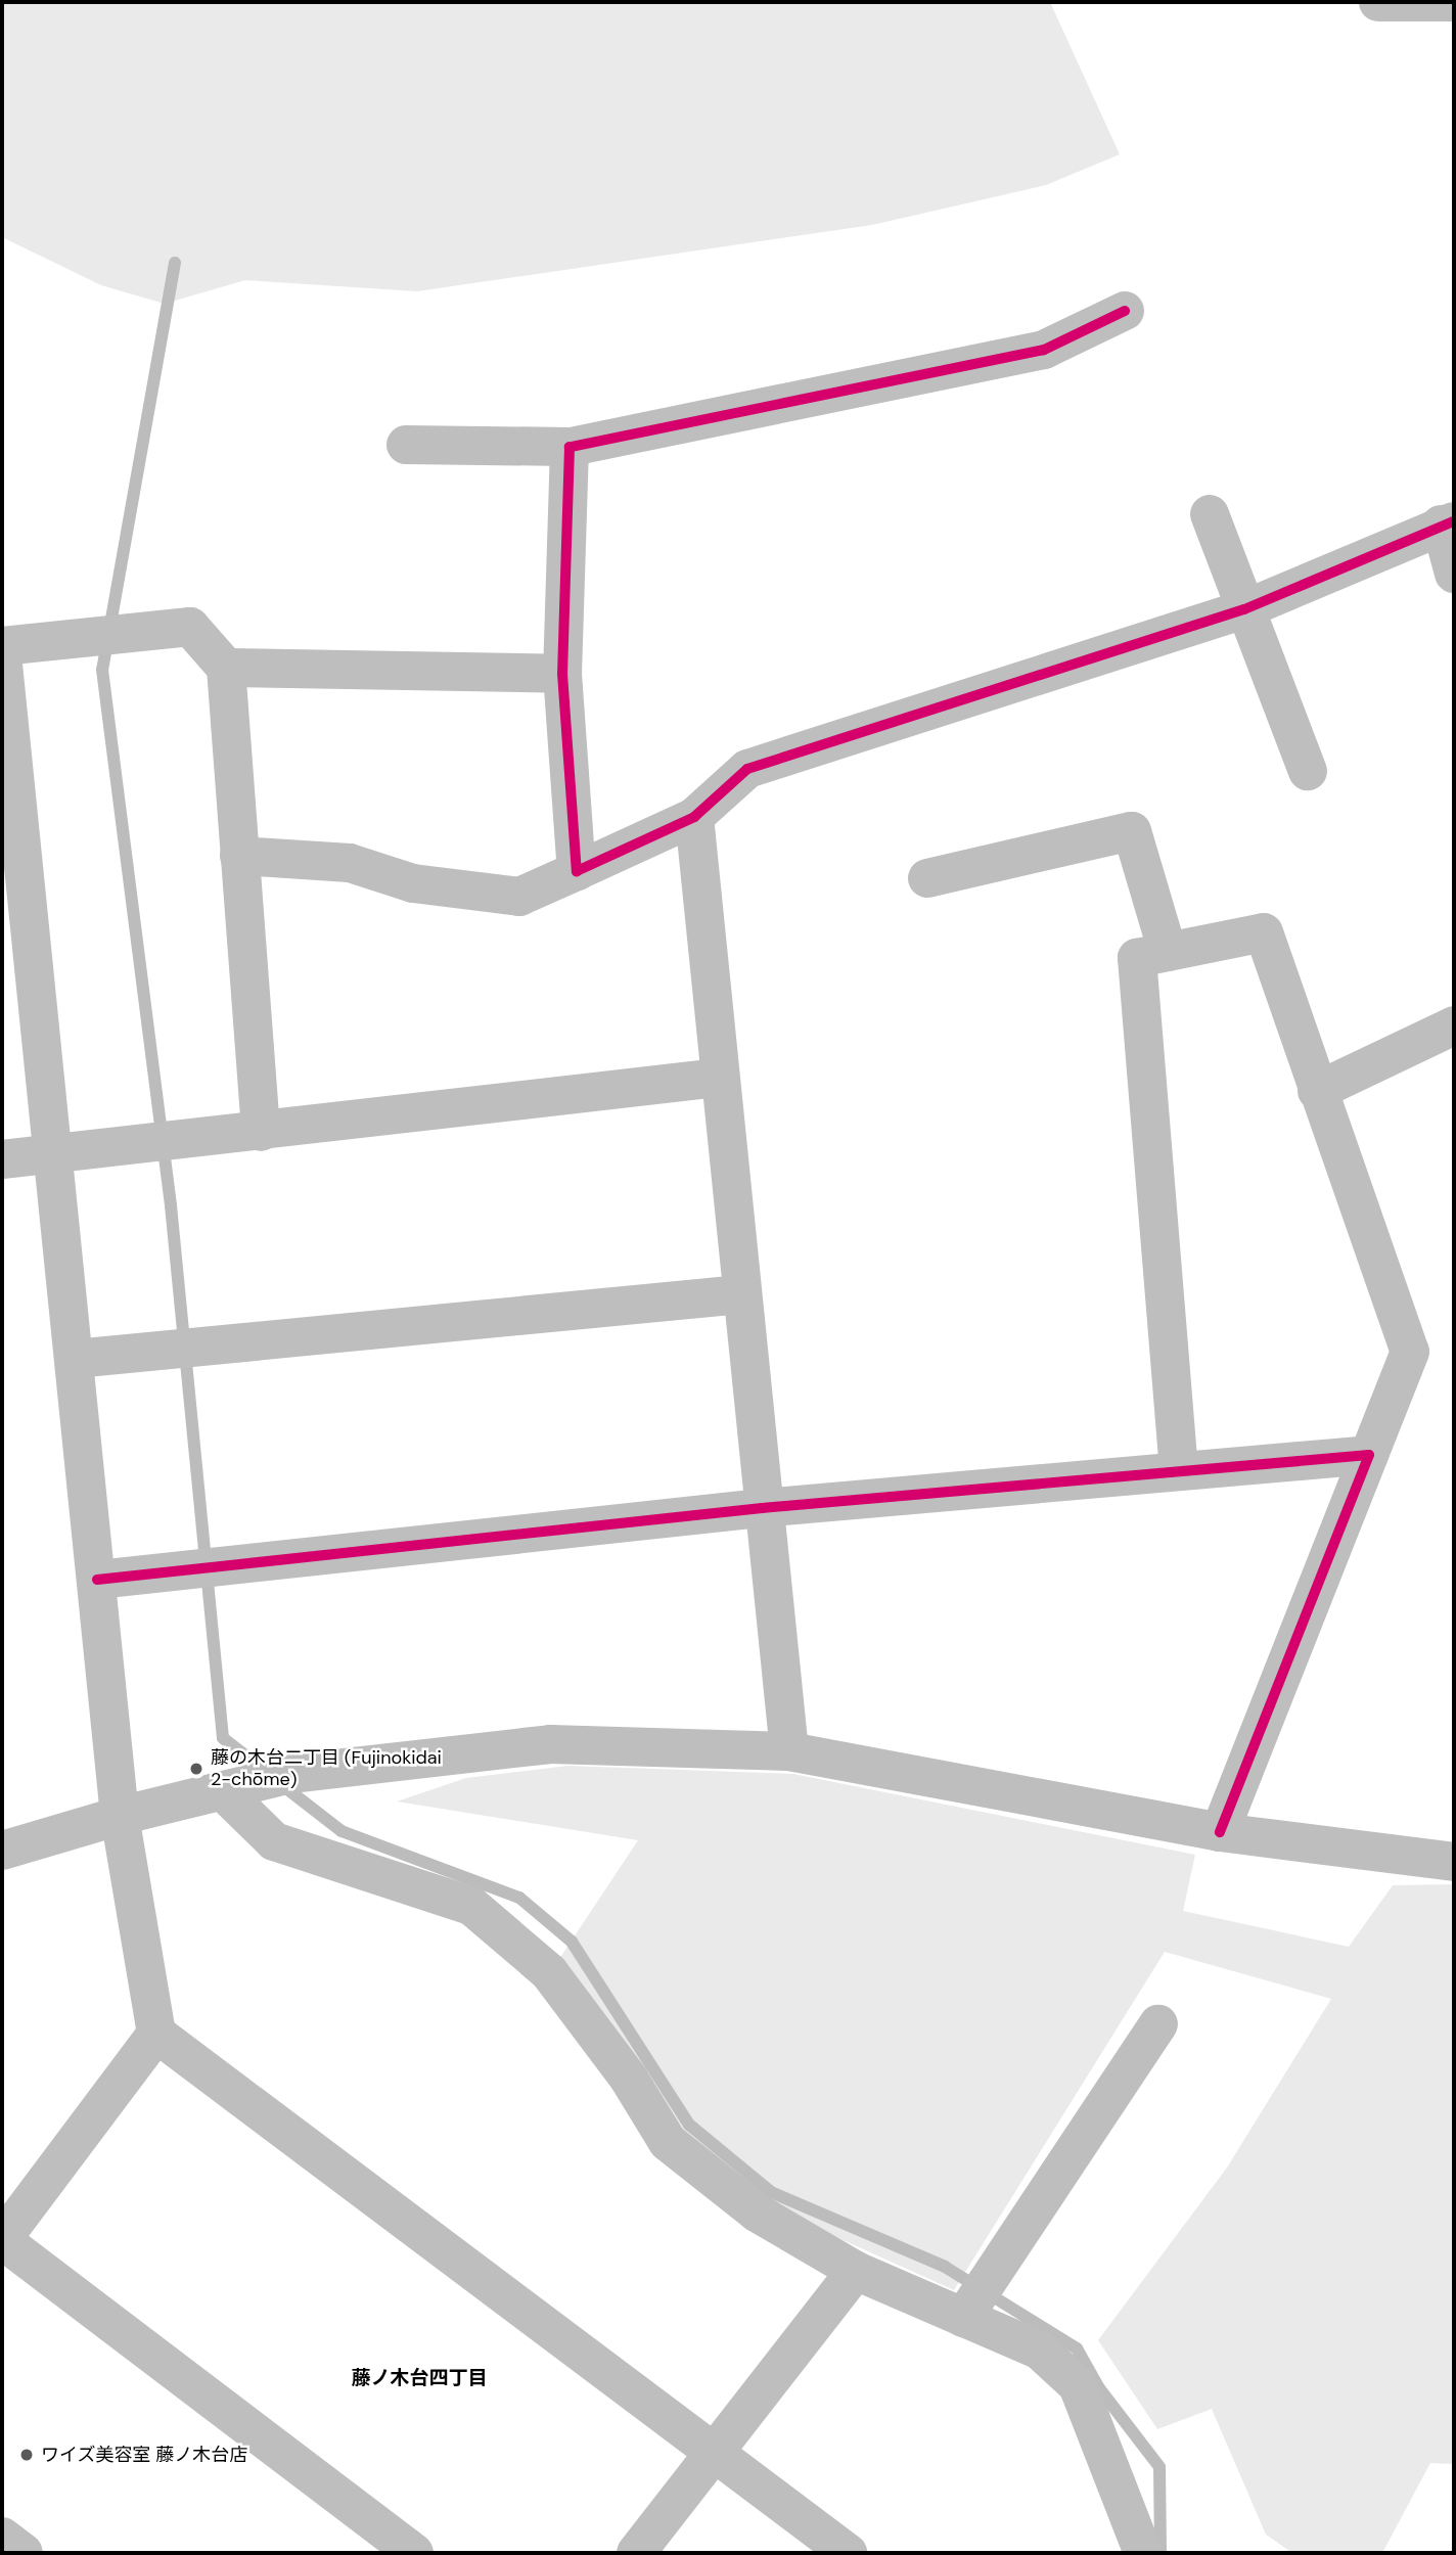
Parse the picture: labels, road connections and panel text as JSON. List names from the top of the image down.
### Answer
{
  "districts": ["藤ノ木台四丁目"],
  "places": ["藤の木台二丁目 (Fujinokidai 2-chōme)", "ワイズ美容室 藤ノ木台店"]
}
